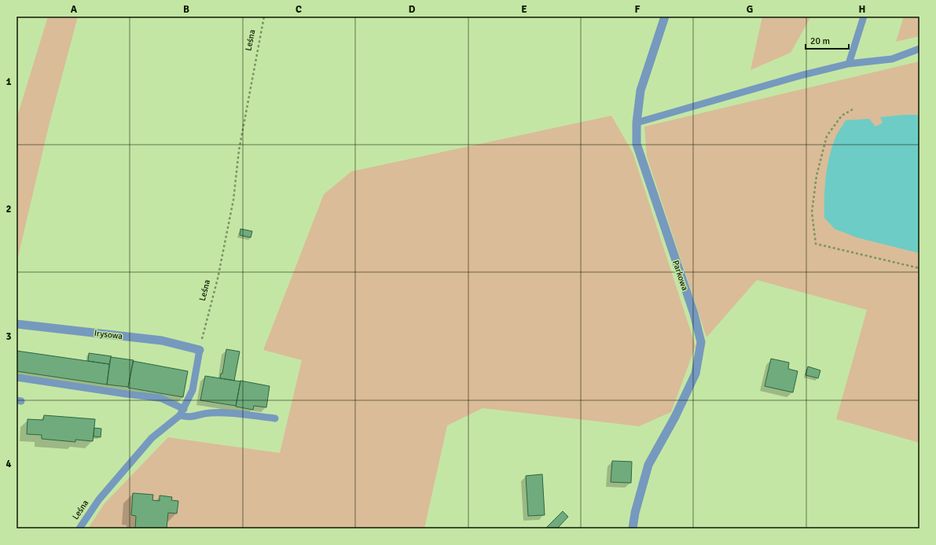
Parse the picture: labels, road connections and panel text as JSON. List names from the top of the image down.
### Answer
{
  "streets": {
    "street": ["Parkowa", "Irysowa"],
    "lane": ["Leśna"]
  },
  "crossings": [
    ["Leśna", "Irysowa"]
  ],
  "scale_bar": "20 m",
  "grid": {
    "columns": [
      "A",
      "B",
      "C",
      "D",
      "E",
      "F",
      "G",
      "H"
    ],
    "rows": [
      "1",
      "2",
      "3",
      "4"
    ]
  }
}
